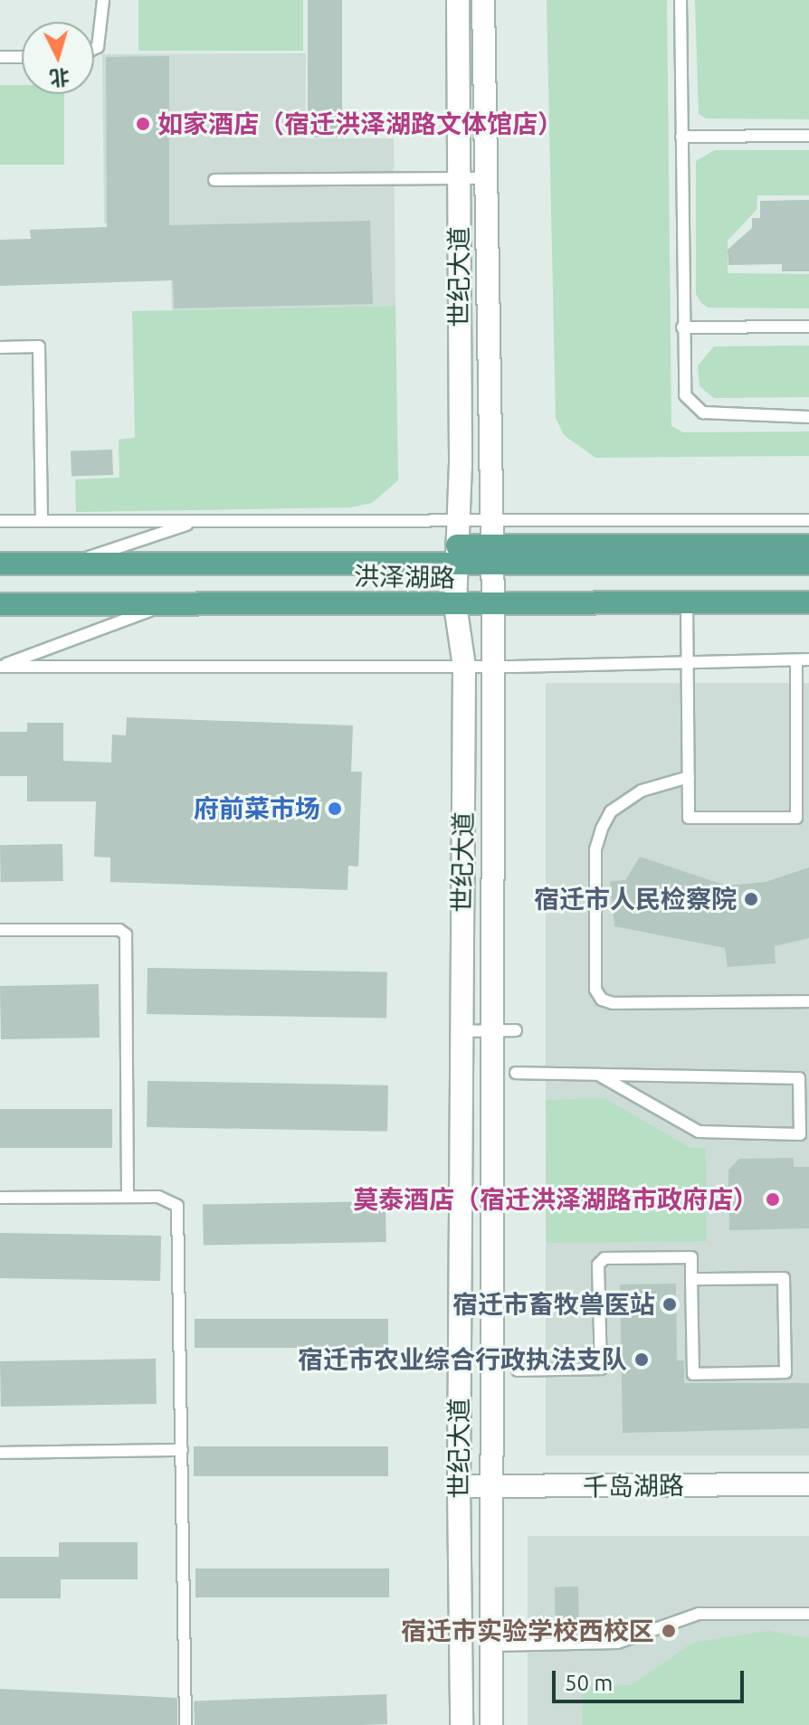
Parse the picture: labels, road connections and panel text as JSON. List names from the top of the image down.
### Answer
{
  "streets": {
    "main road": ["洪泽湖路"],
    "street": ["世纪大道", "千岛湖路"]
  },
  "crossings": [
    ["世纪大道", "洪泽湖路"],
    ["世纪大道", "千岛湖路"]
  ],
  "places": [
    "如家酒店（宿迁洪泽湖路文体馆店）",
    "府前菜市场",
    "宿迁市人民检察院",
    "莫泰酒店（宿迁洪泽湖路市政府店）",
    "宿迁市畜牧兽医站",
    "宿迁市农业综合行政执法支队",
    "宿迁市实验学校西校区"
  ],
  "scale_bar": "50 m",
  "north": "bottom"
}
